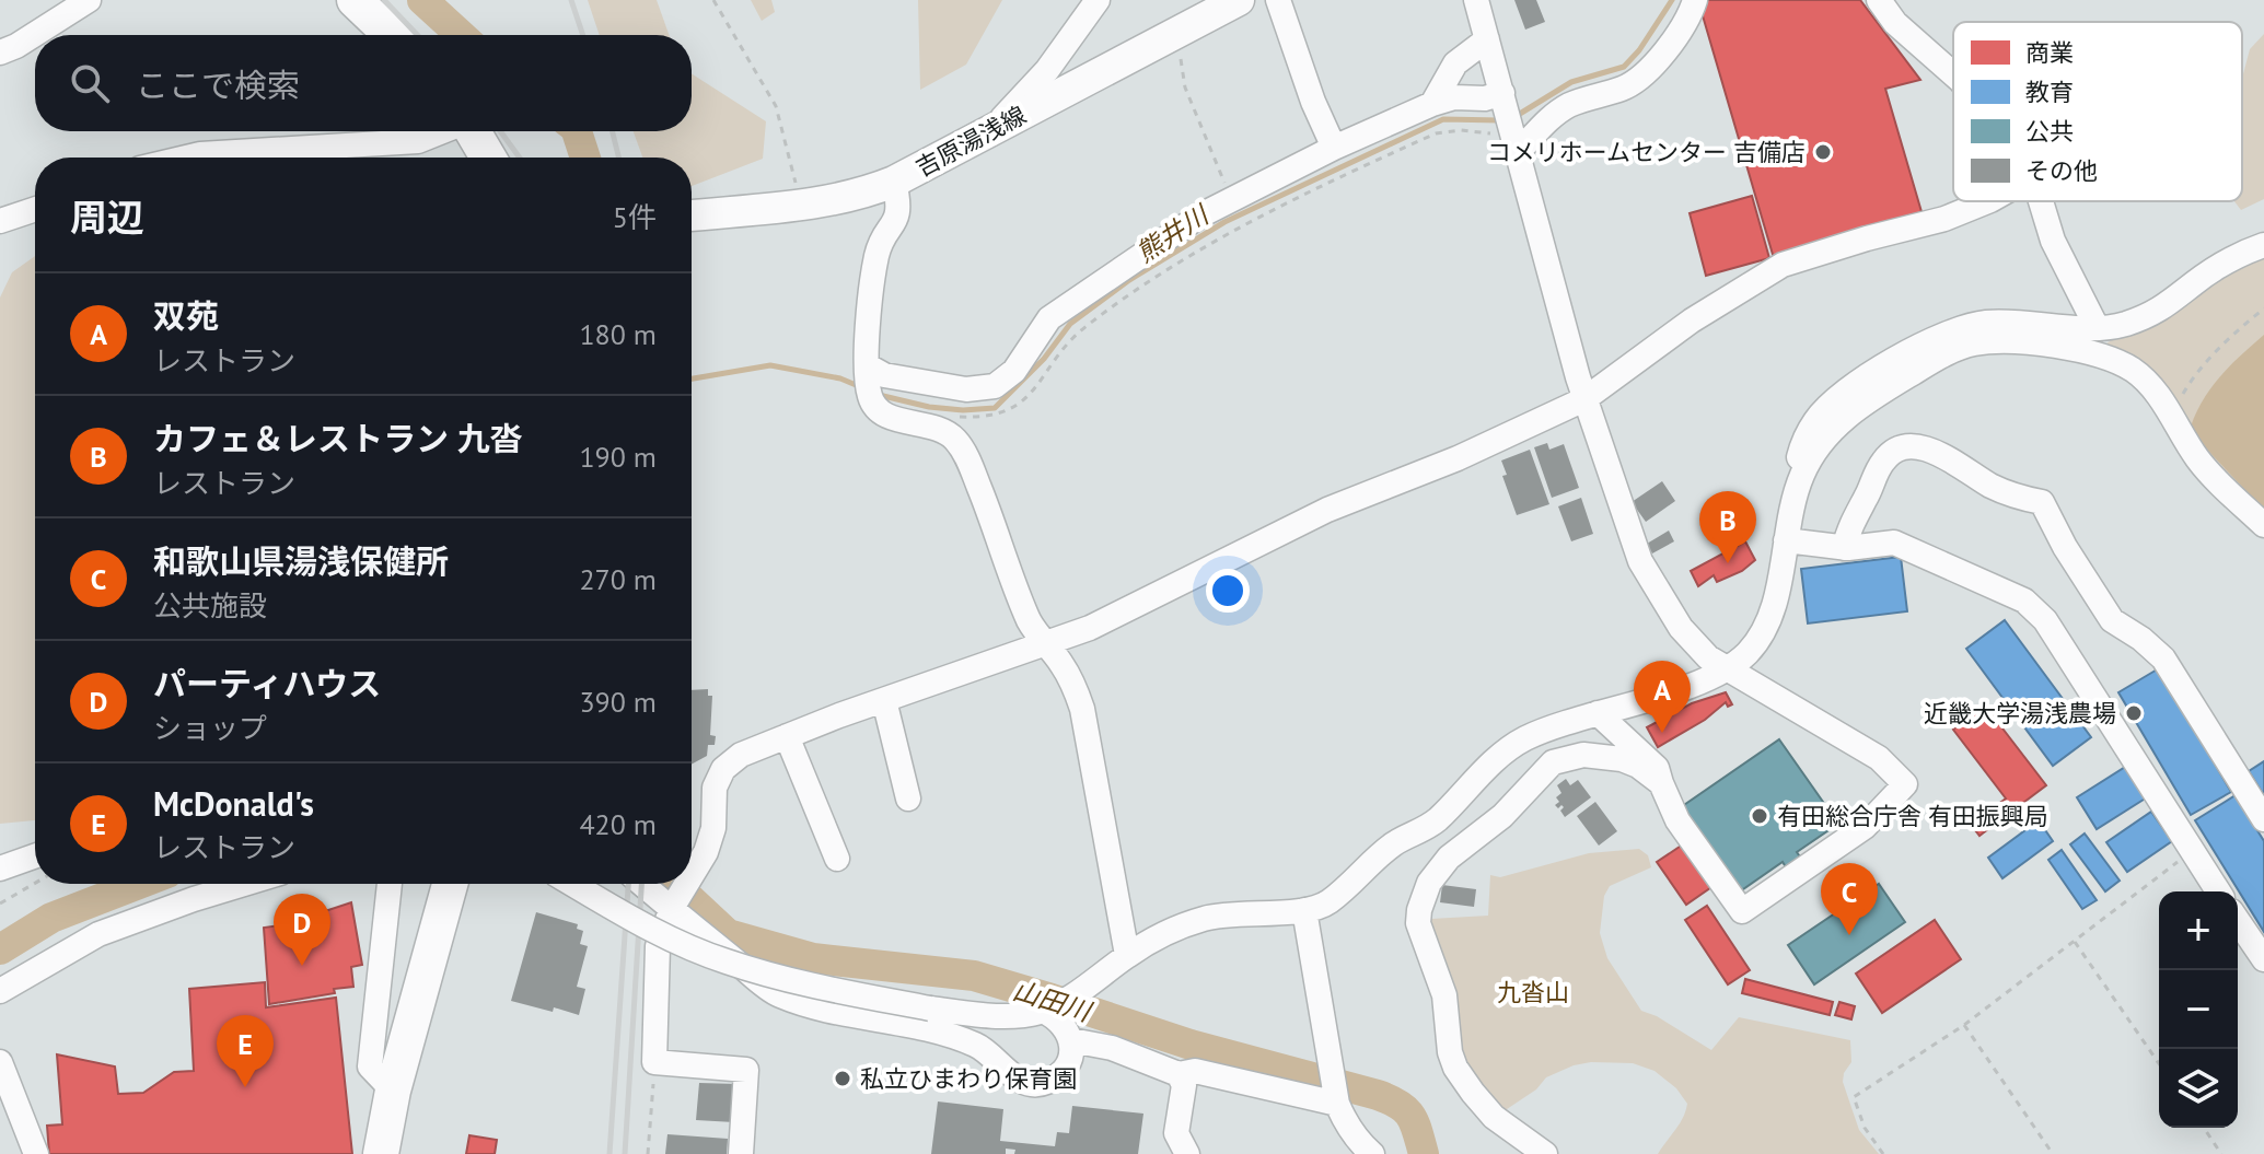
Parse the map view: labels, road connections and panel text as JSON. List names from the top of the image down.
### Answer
{
  "streets": {
    "main road": ["吉原湯浅線"]
  },
  "water": ["熊井川", "山田川"],
  "parks": ["九沓山"],
  "places": [
    "コメリホームセンター 吉備店",
    "近畿大学湯浅農場",
    "有田総合庁舎 有田振興局",
    "私立ひまわり保育園"
  ],
  "legend": [
    "商業",
    "教育",
    "公共",
    "その他"
  ],
  "page": {
    "search": "ここで検索",
    "heading": ["周辺", "5件"],
    "list": [
      {
        "mark": "A",
        "name": "双苑",
        "note": "レストラン",
        "value": "180 m"
      },
      {
        "mark": "B",
        "name": "カフェ＆レストラン 九沓",
        "note": "レストラン",
        "value": "190 m"
      },
      {
        "mark": "C",
        "name": "和歌山県湯浅保健所",
        "note": "公共施設",
        "value": "270 m"
      },
      {
        "mark": "D",
        "name": "パーティハウス",
        "note": "ショップ",
        "value": "390 m"
      },
      {
        "mark": "E",
        "name": "McDonald's",
        "note": "レストラン",
        "value": "420 m"
      }
    ],
    "pins": [
      "B",
      "A",
      "C",
      "D",
      "E"
    ],
    "map_buttons": ["+", "−"]
  }
}
